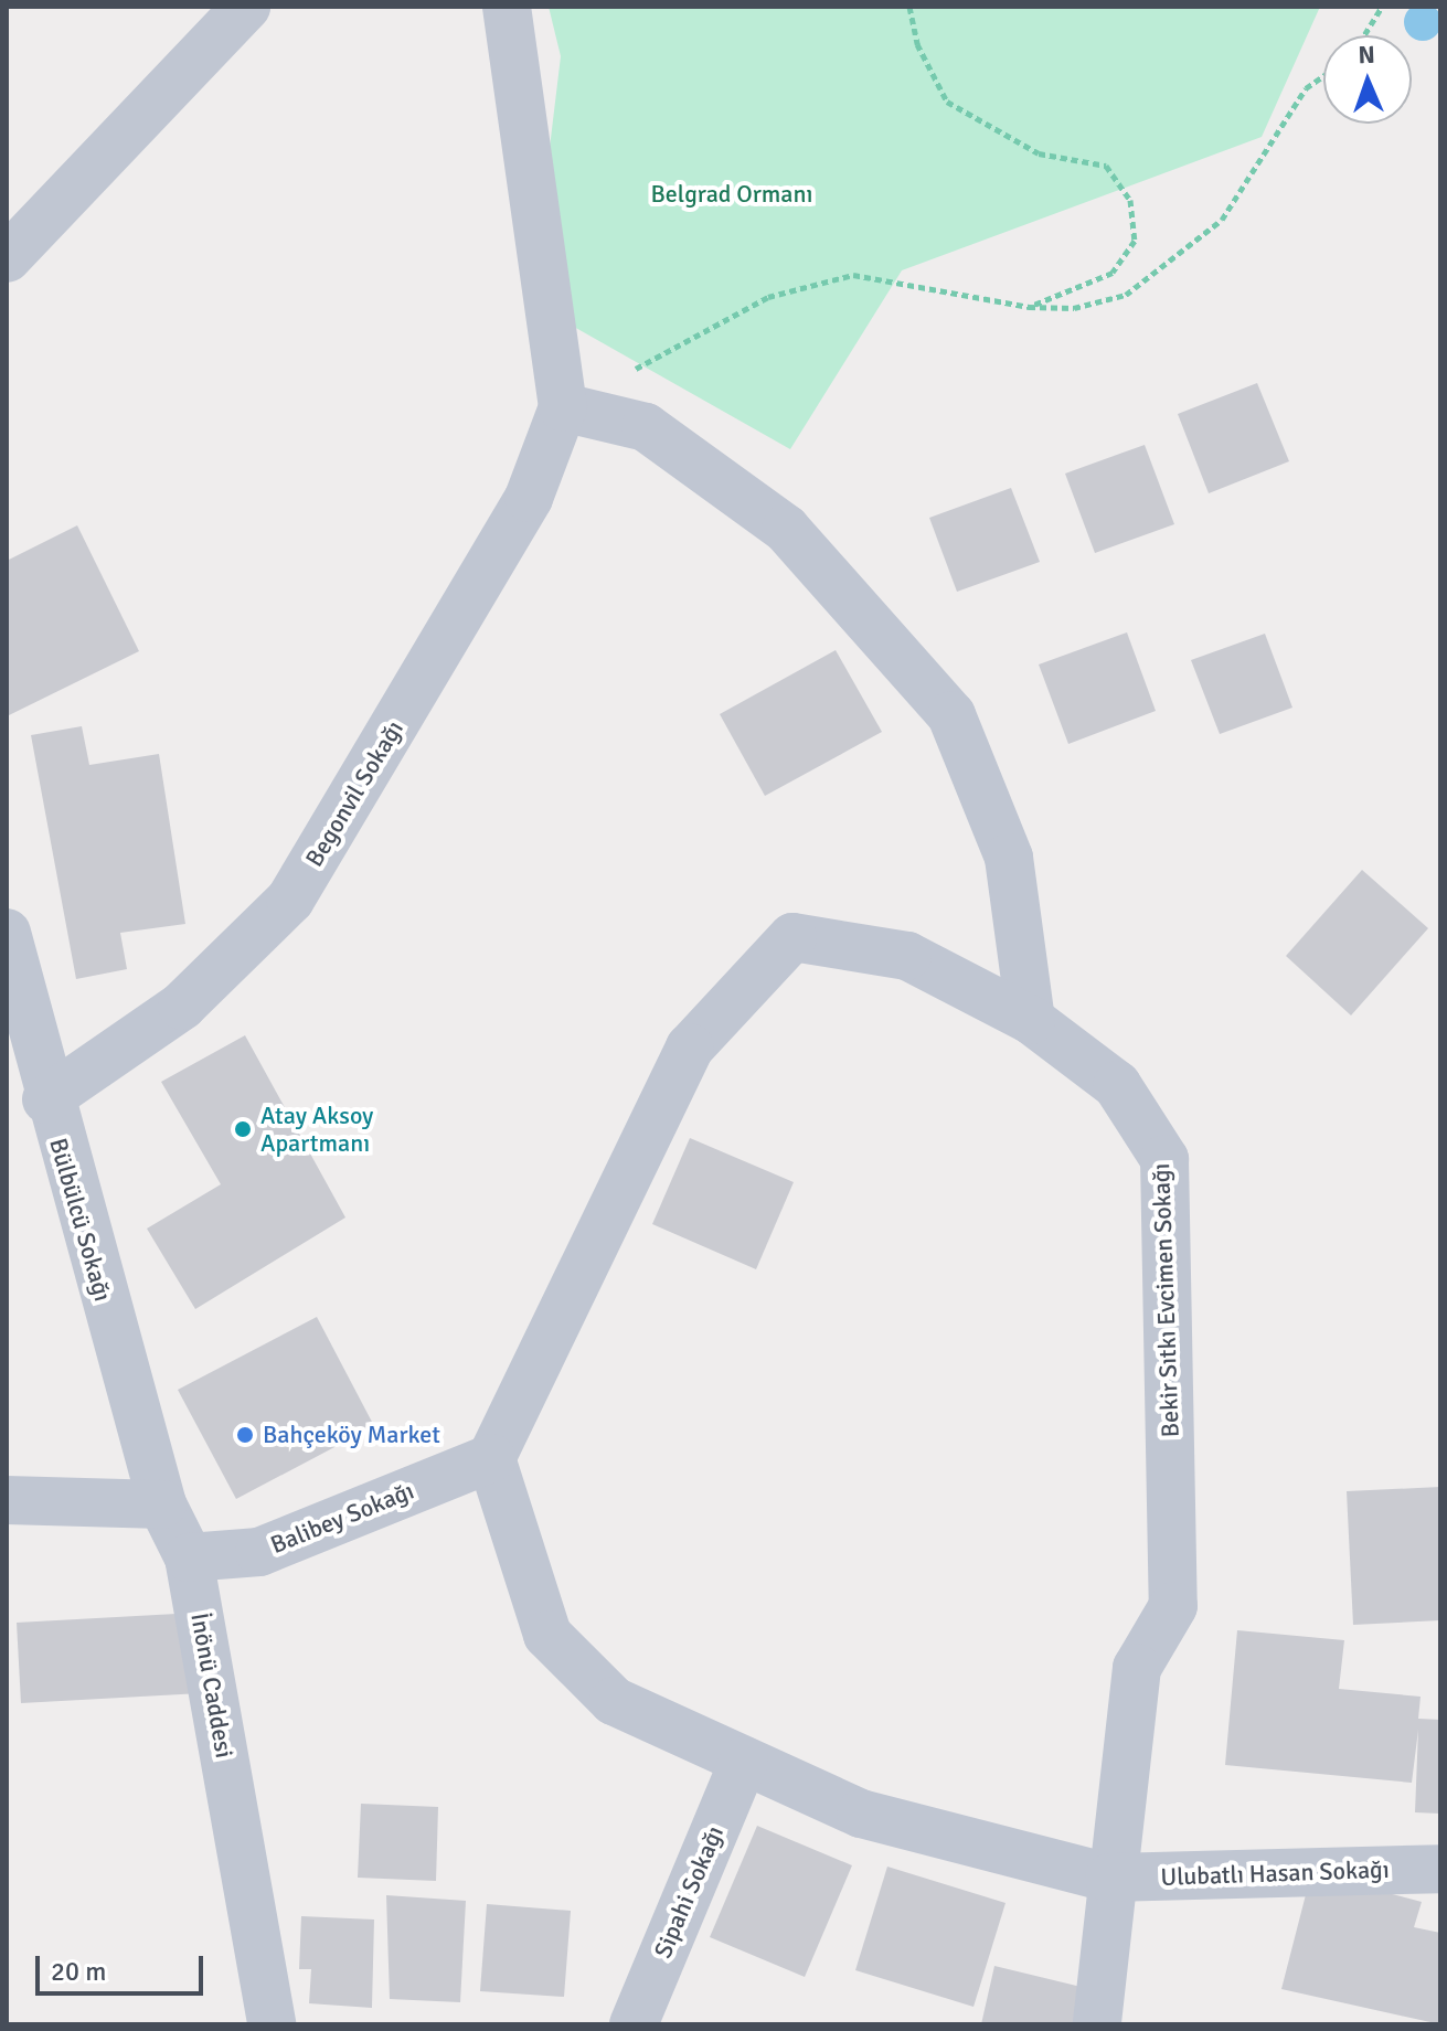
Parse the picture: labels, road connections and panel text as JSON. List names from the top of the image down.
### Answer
{
  "streets": {
    "street": [
      "Begonvil Sokağı",
      "Bülbülcü Sokağı",
      "Bekir Sıtkı Evcimen Sokağı",
      "Balibey Sokağı",
      "İnönü Caddesi",
      "Ulubatlı Hasan Sokağı",
      "Sipahi Sokağı"
    ]
  },
  "crossings": [
    ["Begonvil Sokağı", "Bülbülcü Sokağı"],
    ["Bülbülcü Sokağı", "İnönü Caddesi"],
    ["Bekir Sıtkı Evcimen Sokağı", "Balibey Sokağı"],
    ["Bekir Sıtkı Evcimen Sokağı", "Ulubatlı Hasan Sokağı"],
    ["Balibey Sokağı", "İnönü Caddesi"],
    ["Balibey Sokağı", "Ulubatlı Hasan Sokağı"],
    ["Ulubatlı Hasan Sokağı", "Sipahi Sokağı"]
  ],
  "parks": ["Belgrad Ormanı"],
  "places": ["Atay Aksoy Apartmanı", "Bahçeköy Market"],
  "scale_bar": "20 m",
  "north": "top"
}
